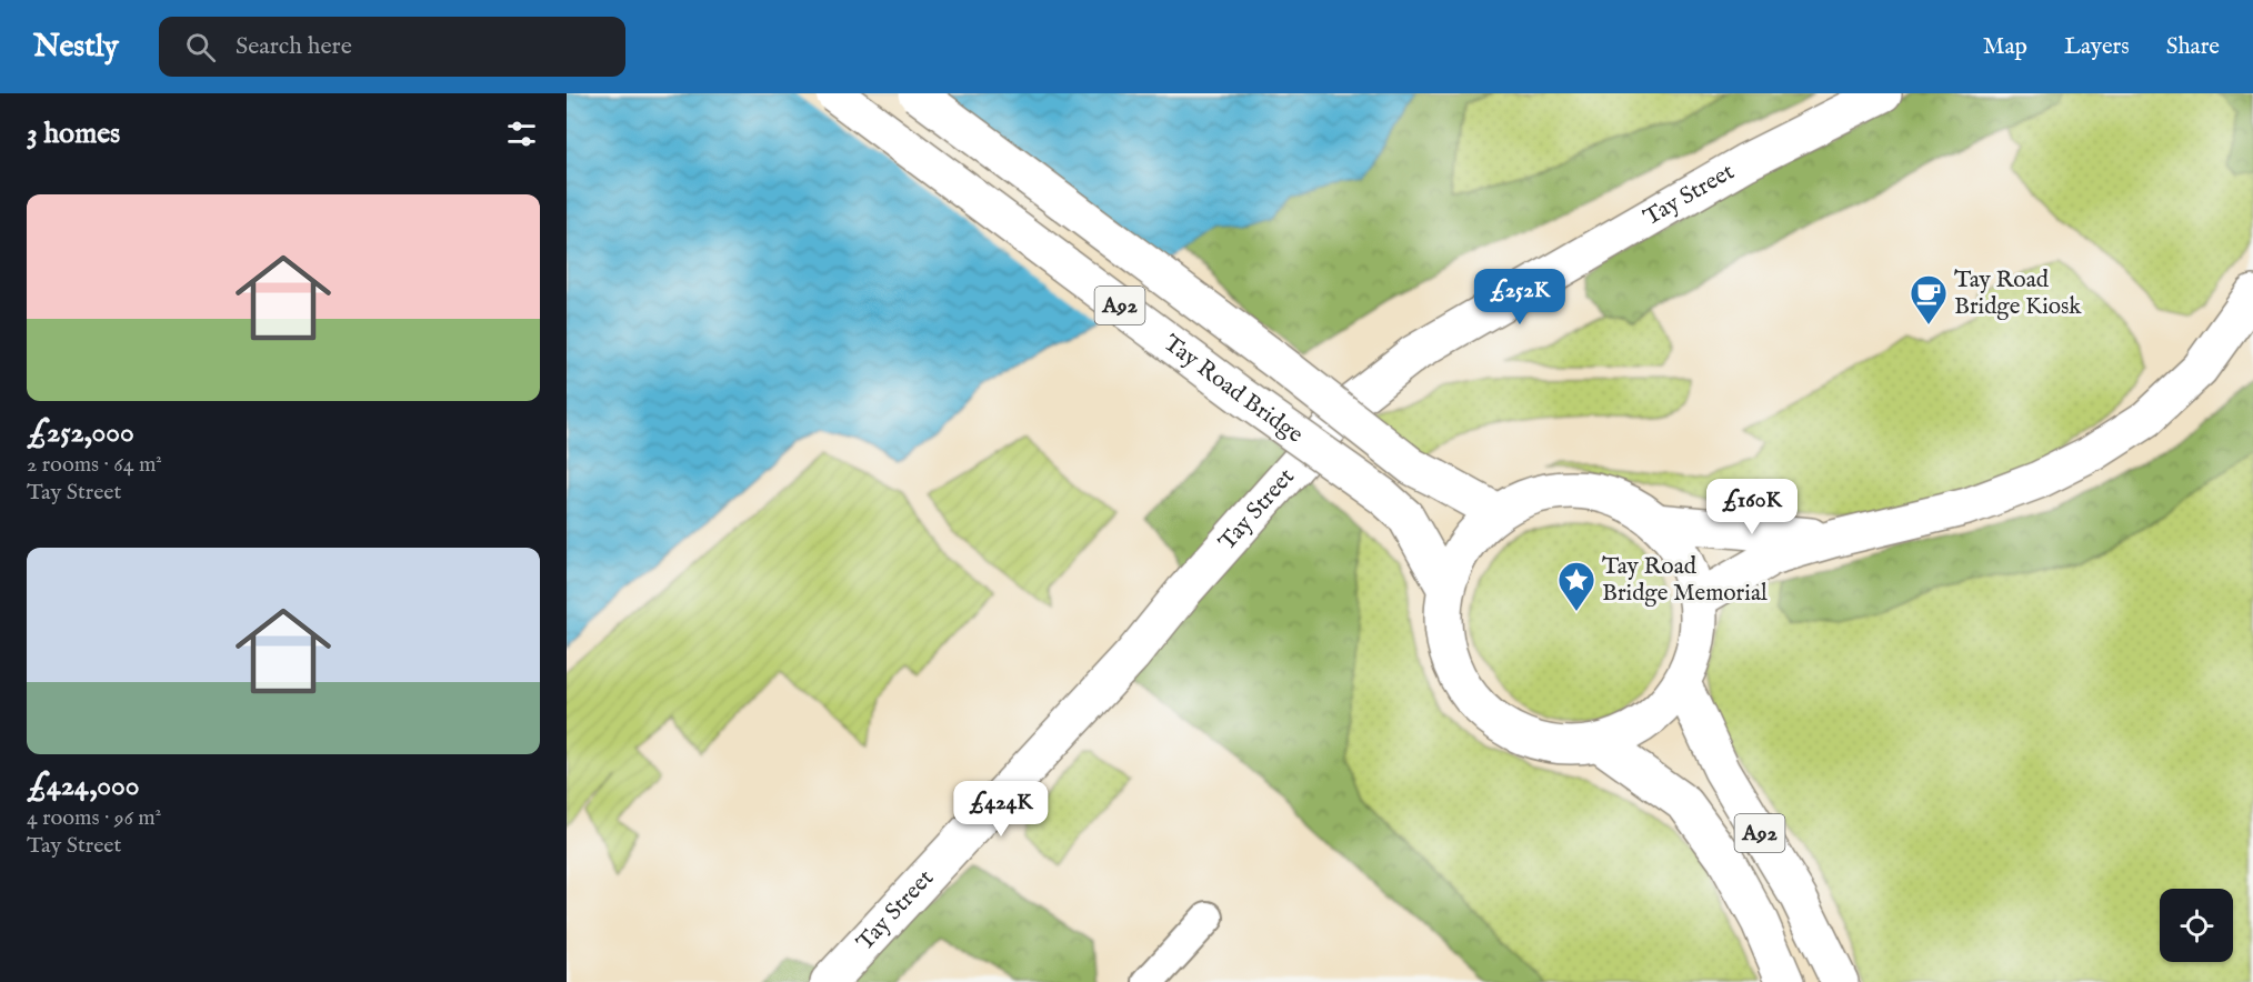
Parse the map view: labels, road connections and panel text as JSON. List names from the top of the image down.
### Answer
{
  "streets": {
    "main road": ["Tay Street", "A92", "Tay Road Bridge"]
  },
  "places": {
    "cafe": ["Tay Road Bridge Kiosk"],
    "place": ["Tay Road Bridge Memorial"]
  },
  "page": {
    "header": "Nestly",
    "search": "Search here",
    "nav": ["Map", "Layers", "Share"],
    "heading": "3 homes",
    "list": [
      {
        "name": "£252,000",
        "note": "2 rooms · 64 m² · Tay Street"
      },
      {
        "name": "£424,000",
        "note": "4 rooms · 96 m² · Tay Street"
      }
    ],
    "price": ["£252K", "£160K", "£424K"]
  }
}
